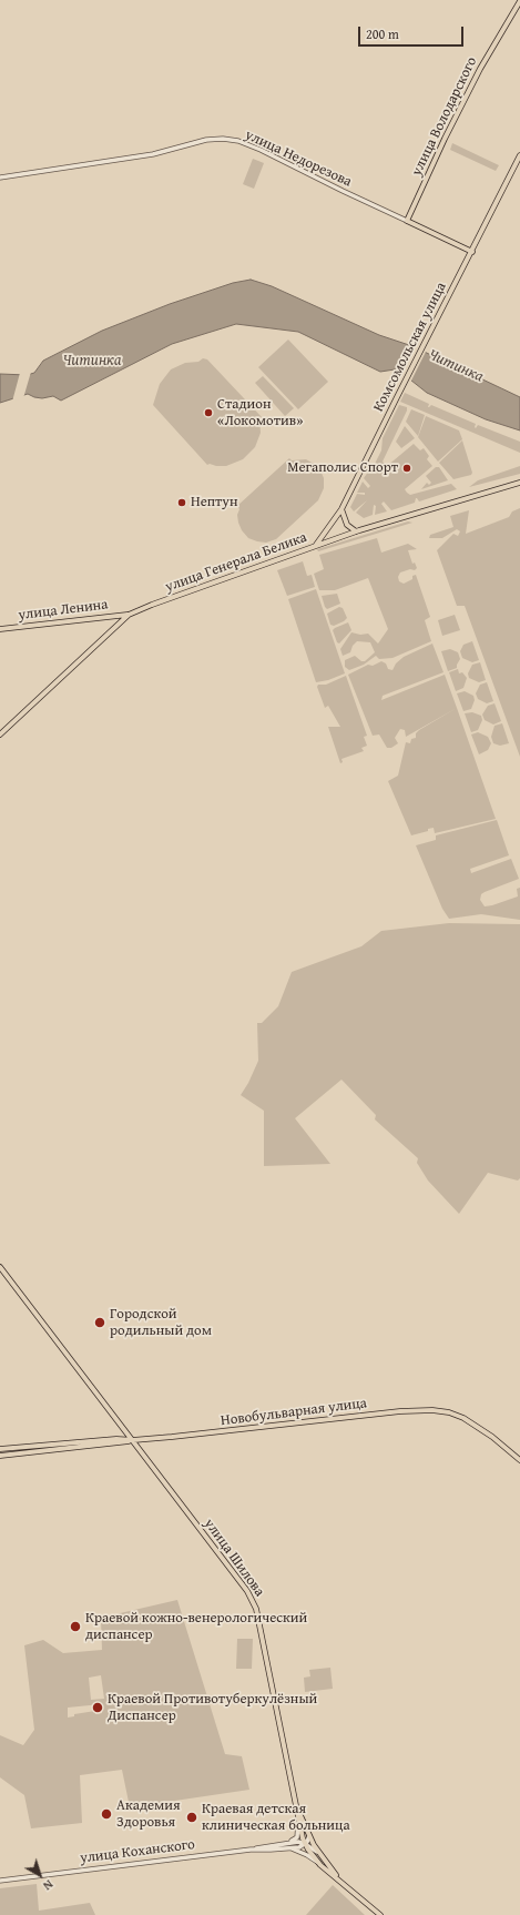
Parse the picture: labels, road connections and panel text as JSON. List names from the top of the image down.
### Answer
{
  "streets": {
    "main road": [
      "улица Володарского",
      "улица Недорезова",
      "Комсомольская улица",
      "улица Генерала Белика",
      "улица Ленина",
      "Новобульварная улица",
      "улица Шилова"
    ],
    "street": ["улица Коханского"]
  },
  "crossings": [
    ["улица Володарского", "улица Недорезова"],
    ["улица Недорезова", "Комсомольская улица"],
    ["Комсомольская улица", "улица Генерала Белика"],
    ["улица Генерала Белика", "улица Ленина"],
    ["Новобульварная улица", "улица Шилова"]
  ],
  "water": ["Читинка"],
  "places": [
    "Стадион «Локомотив»",
    "Мегаполис Спорт",
    "Нептун",
    "Городской родильный дом",
    "Краевой кожно-венерологический диспансер",
    "Краевой Противотуберкулёзный Диспансер",
    "Академия Здоровья",
    "Краевая детская клиническая больница"
  ],
  "scale_bar": "200 m",
  "north": "bottom right"
}
